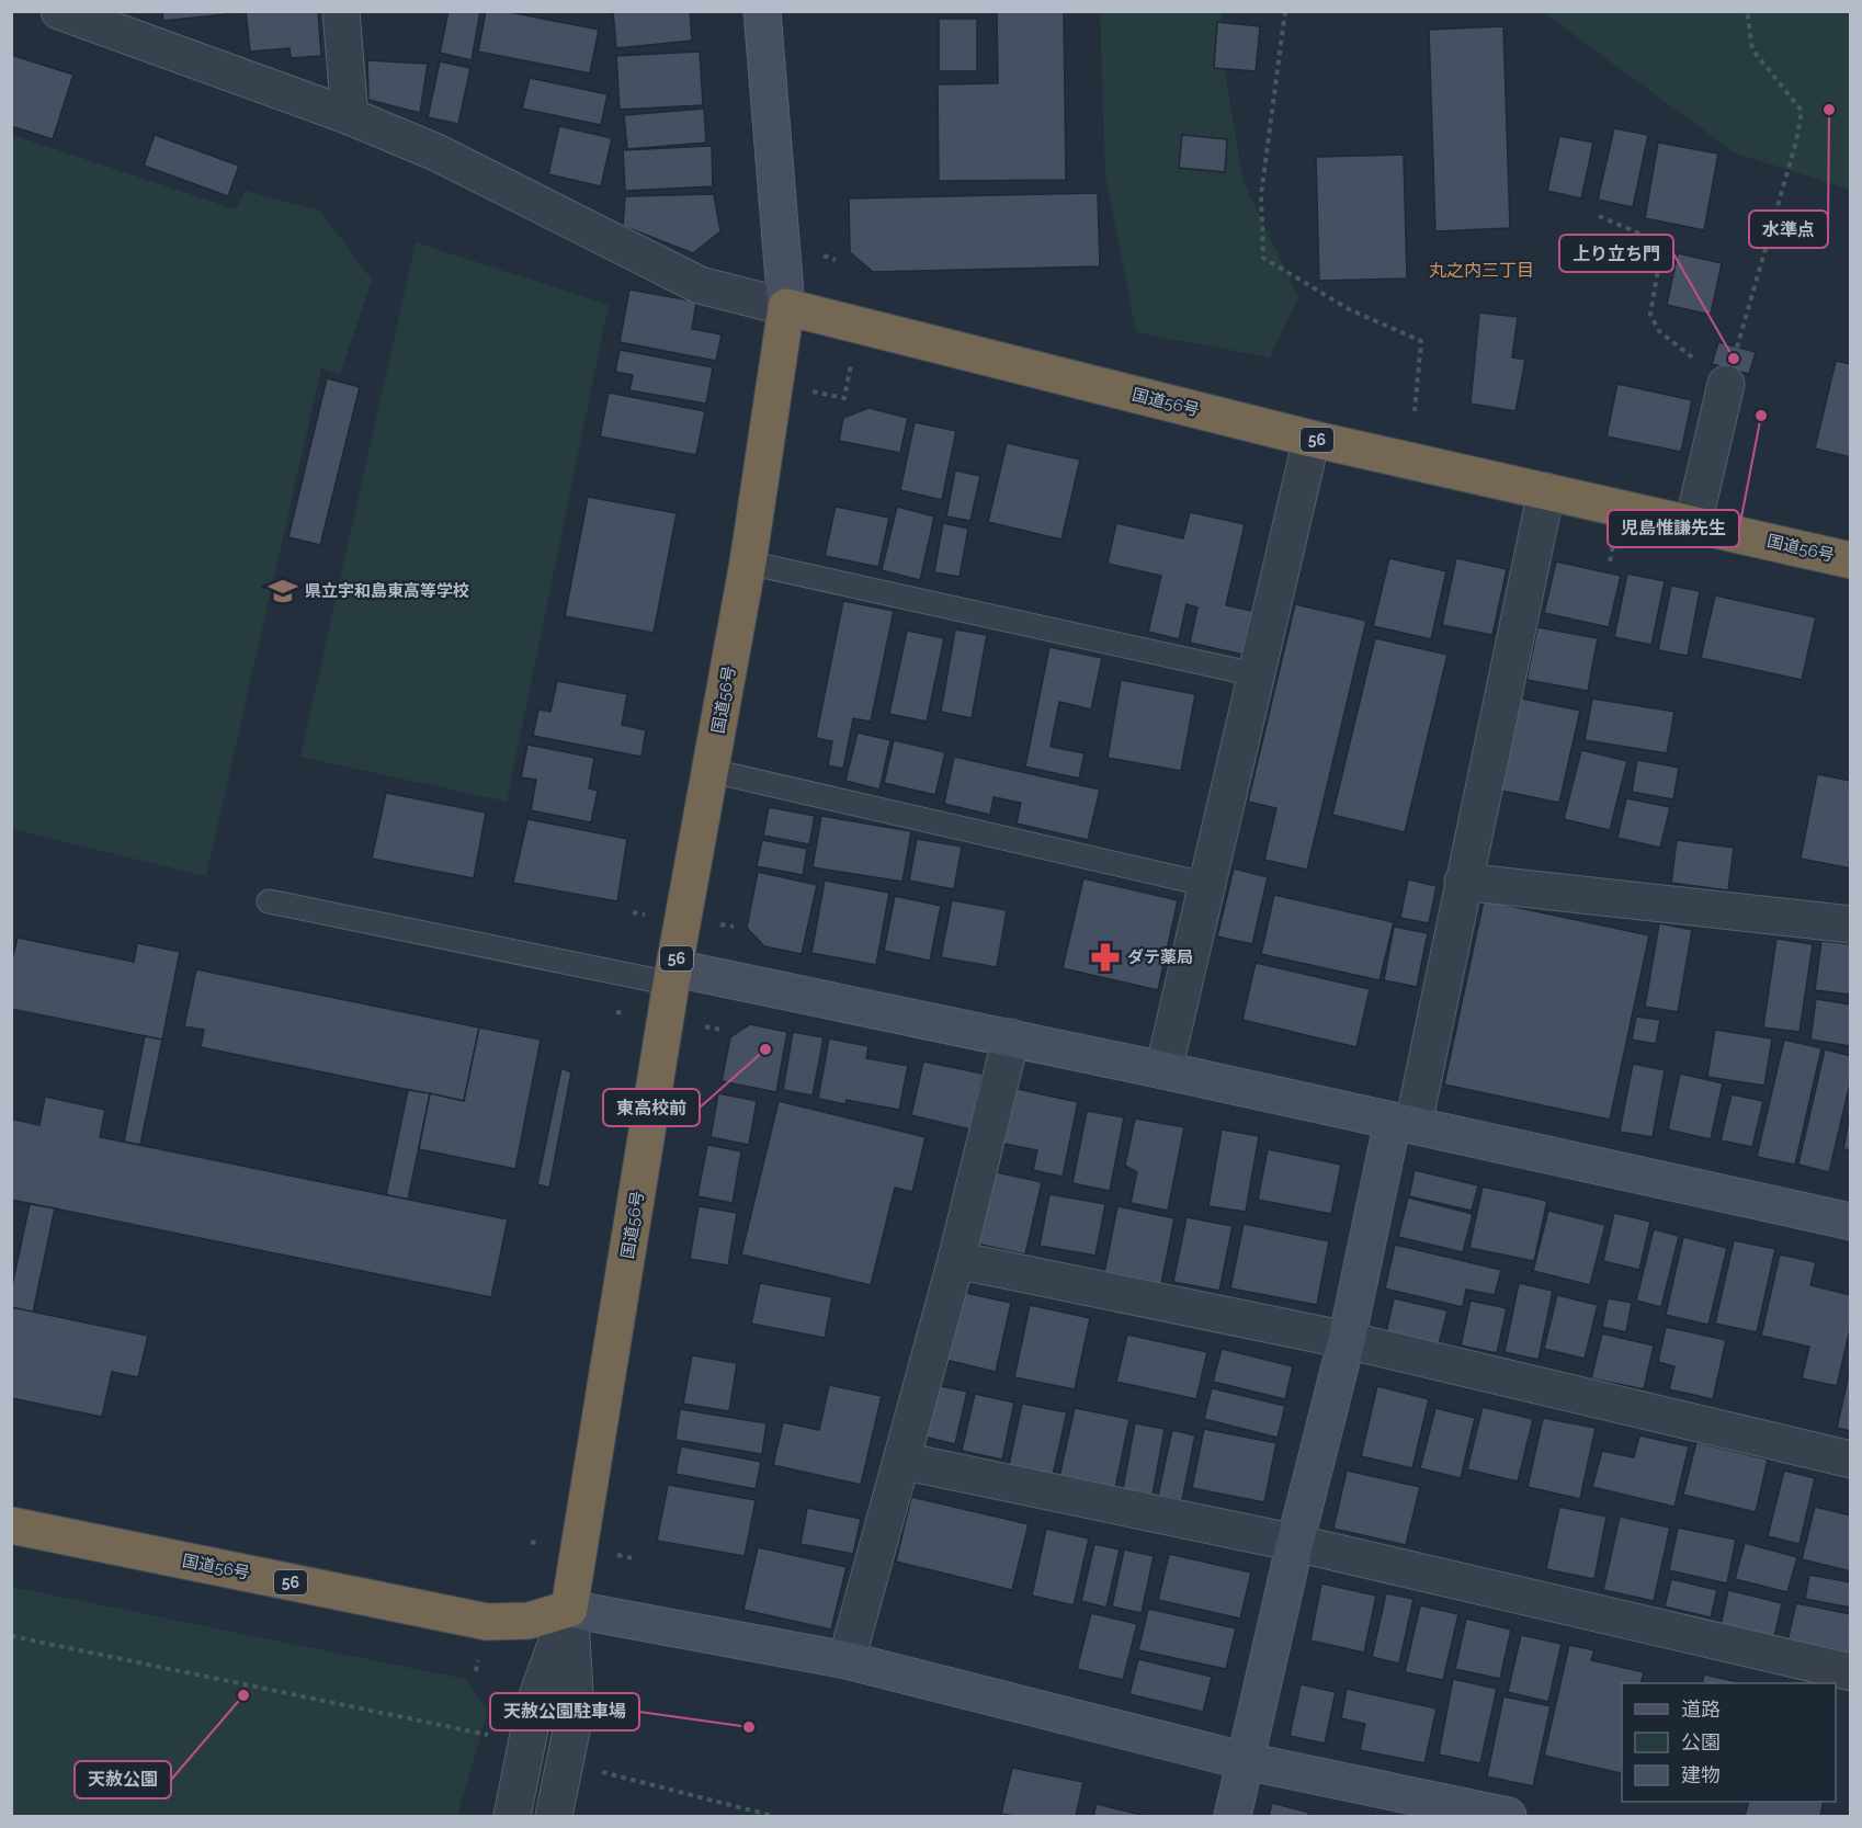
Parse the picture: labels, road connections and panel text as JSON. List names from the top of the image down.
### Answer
{
  "streets": {
    "highway": ["国道56号", "56"]
  },
  "districts": ["丸之内三丁目"],
  "places": {
    "other": [
      "水準点",
      "上り立ち門",
      "児島惟謙先生",
      "東高校前",
      "天赦公園",
      "天赦公園駐車場"
    ],
    "school or university": ["県立宇和島東高等学校"],
    "pharmacy": ["ダテ薬局"]
  },
  "legend": ["道路", "公園", "建物"]
}
